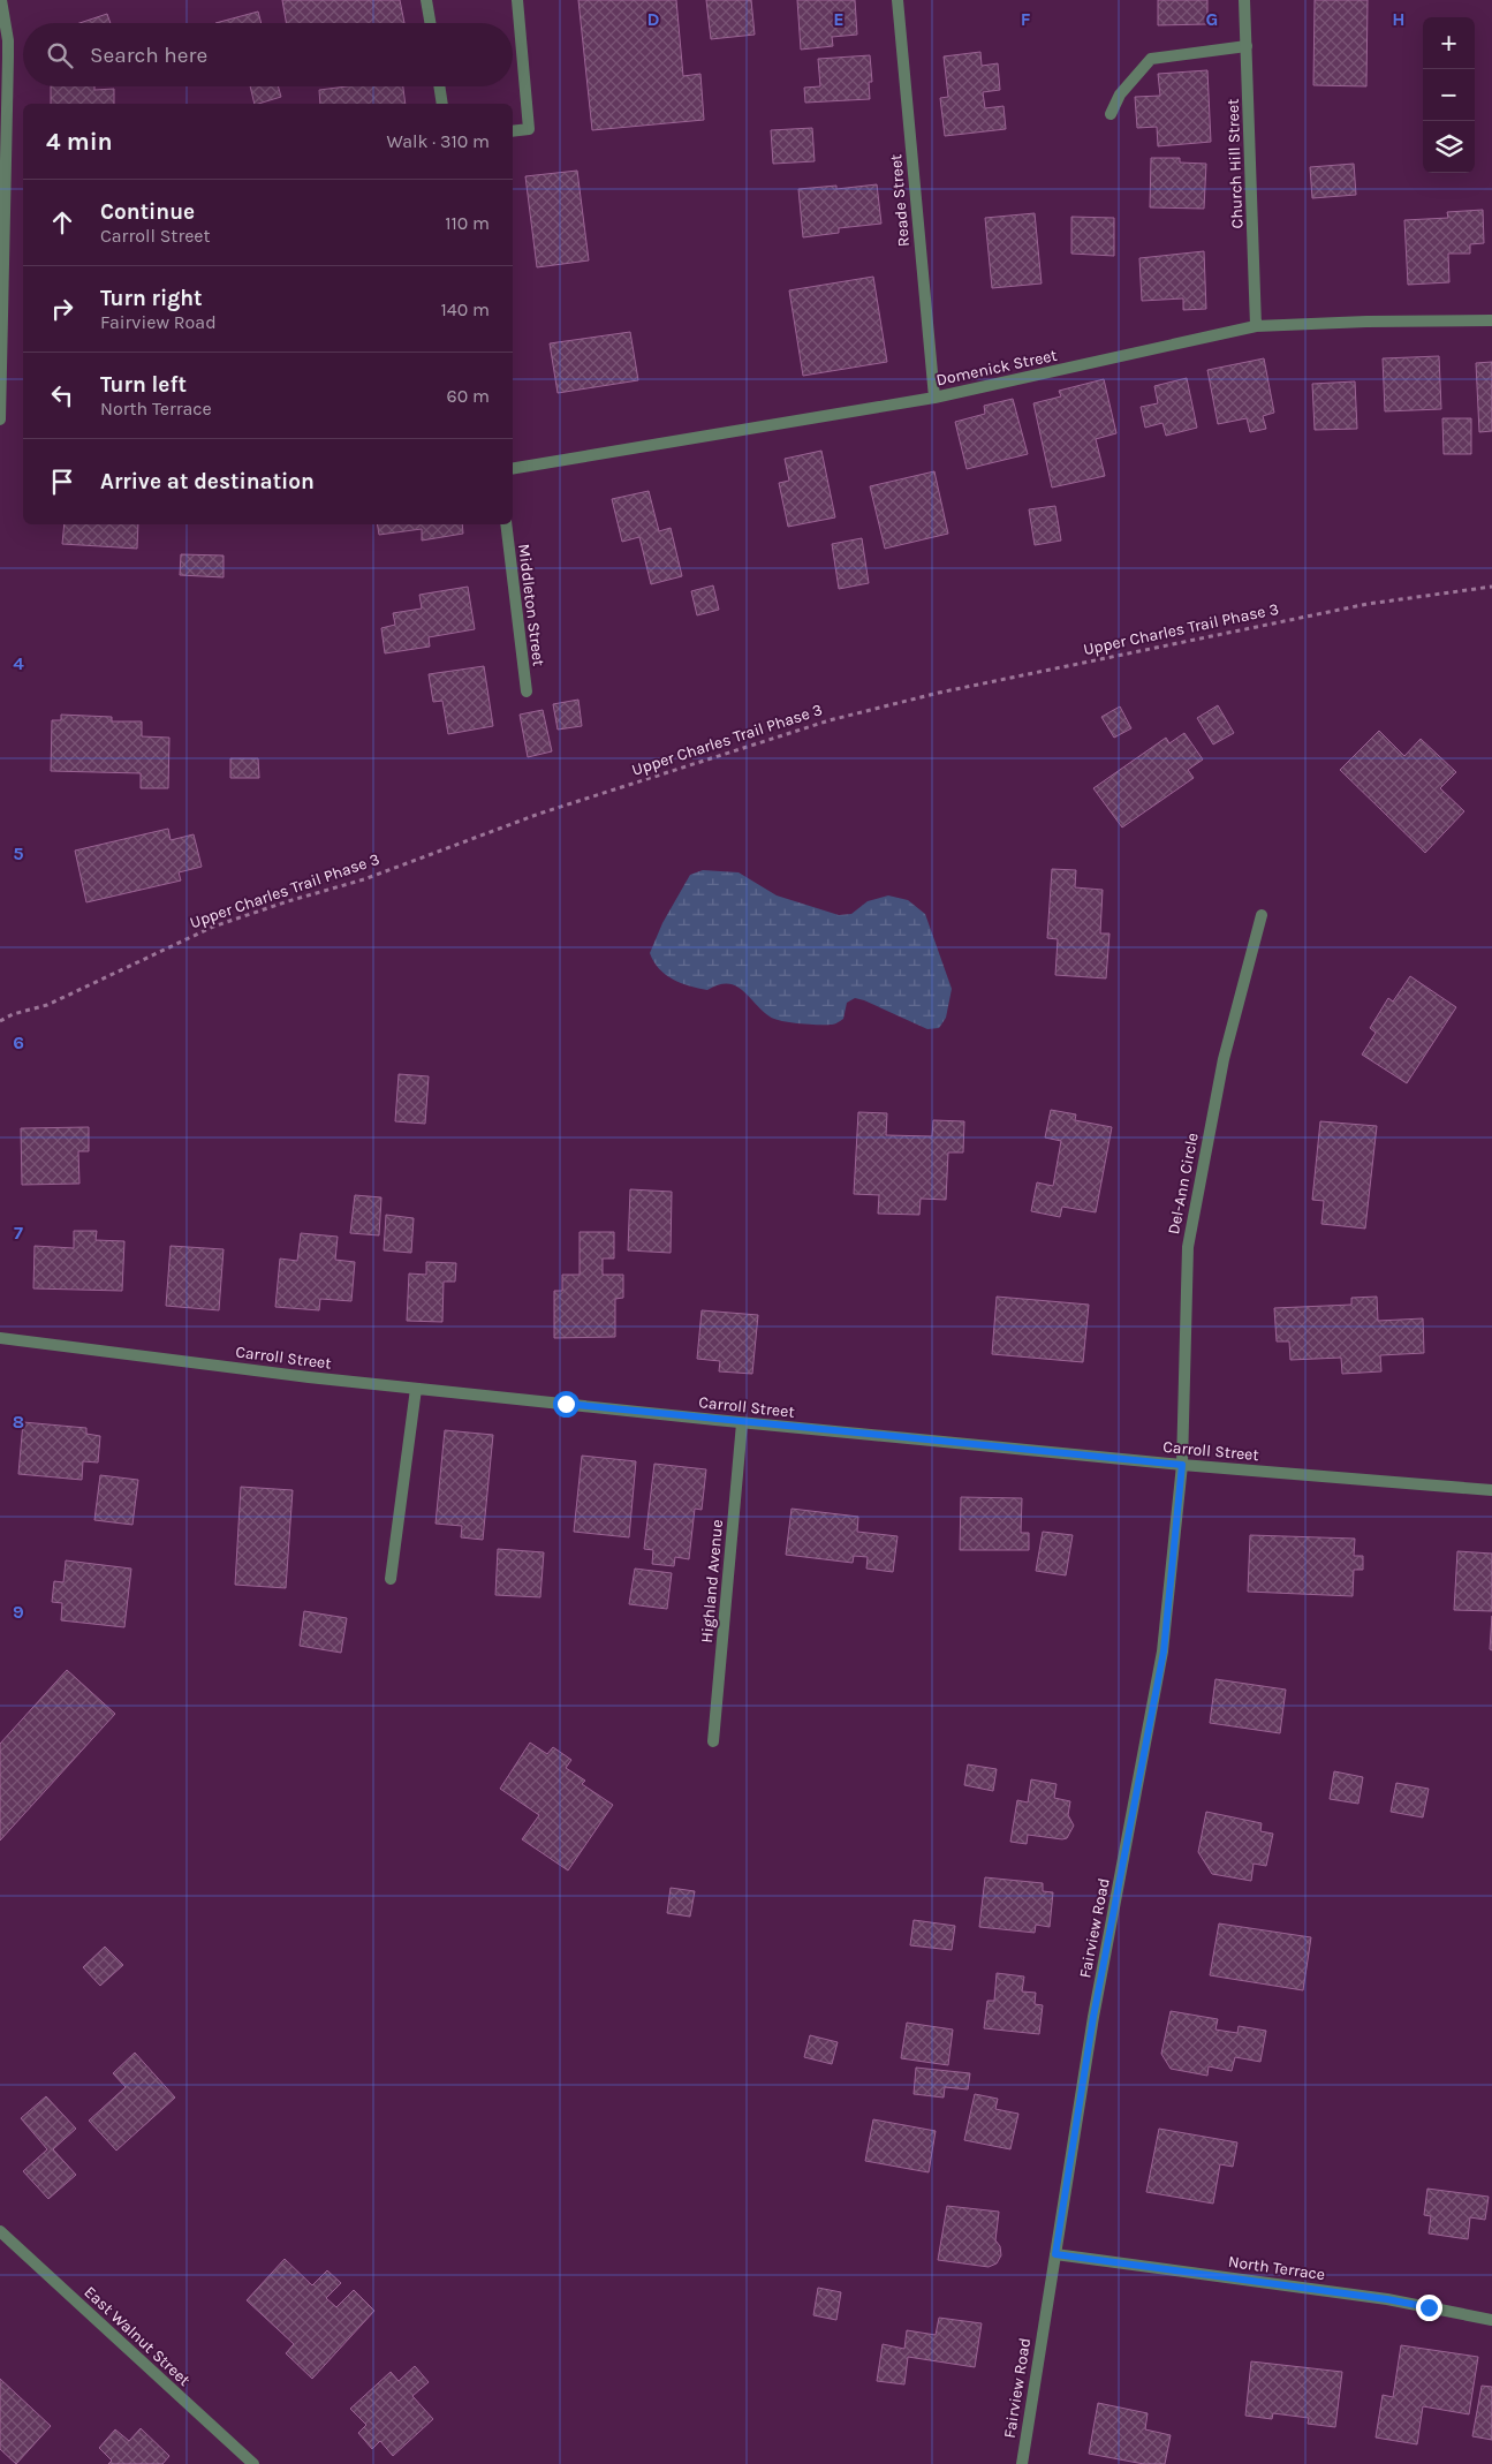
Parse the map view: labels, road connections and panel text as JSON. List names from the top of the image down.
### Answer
{
  "streets": {
    "street": [
      "Church Hill Street",
      "Reade Street",
      "Domenick Street",
      "Middleton Street",
      "Del-Ann Circle",
      "Carroll Street",
      "Highland Avenue",
      "Fairview Road",
      "North Terrace",
      "East Walnut Street"
    ],
    "path": ["Upper Charles Trail Phase 3"]
  },
  "crossings": [
    ["Church Hill Street", "Domenick Street"],
    ["Reade Street", "Domenick Street"],
    ["Del-Ann Circle", "Carroll Street"],
    ["Del-Ann Circle", "Fairview Road"],
    ["Carroll Street", "Highland Avenue"],
    ["Carroll Street", "Fairview Road"],
    ["Fairview Road", "North Terrace"]
  ],
  "page": {
    "map_buttons": ["+", "−"],
    "search": "Search here",
    "heading": ["4 min", "Walk · 310 m"],
    "list": [
      ["Continue", "Carroll Street", "110 m"],
      ["Turn right", "Fairview Road", "140 m"],
      ["Turn left", "North Terrace", "60 m"],
      "Arrive at destination"
    ]
  },
  "grid": {
    "columns": [
      "D",
      "E",
      "F",
      "G",
      "H"
    ],
    "rows": [
      "4",
      "5",
      "6",
      "7",
      "8",
      "9"
    ]
  }
}
